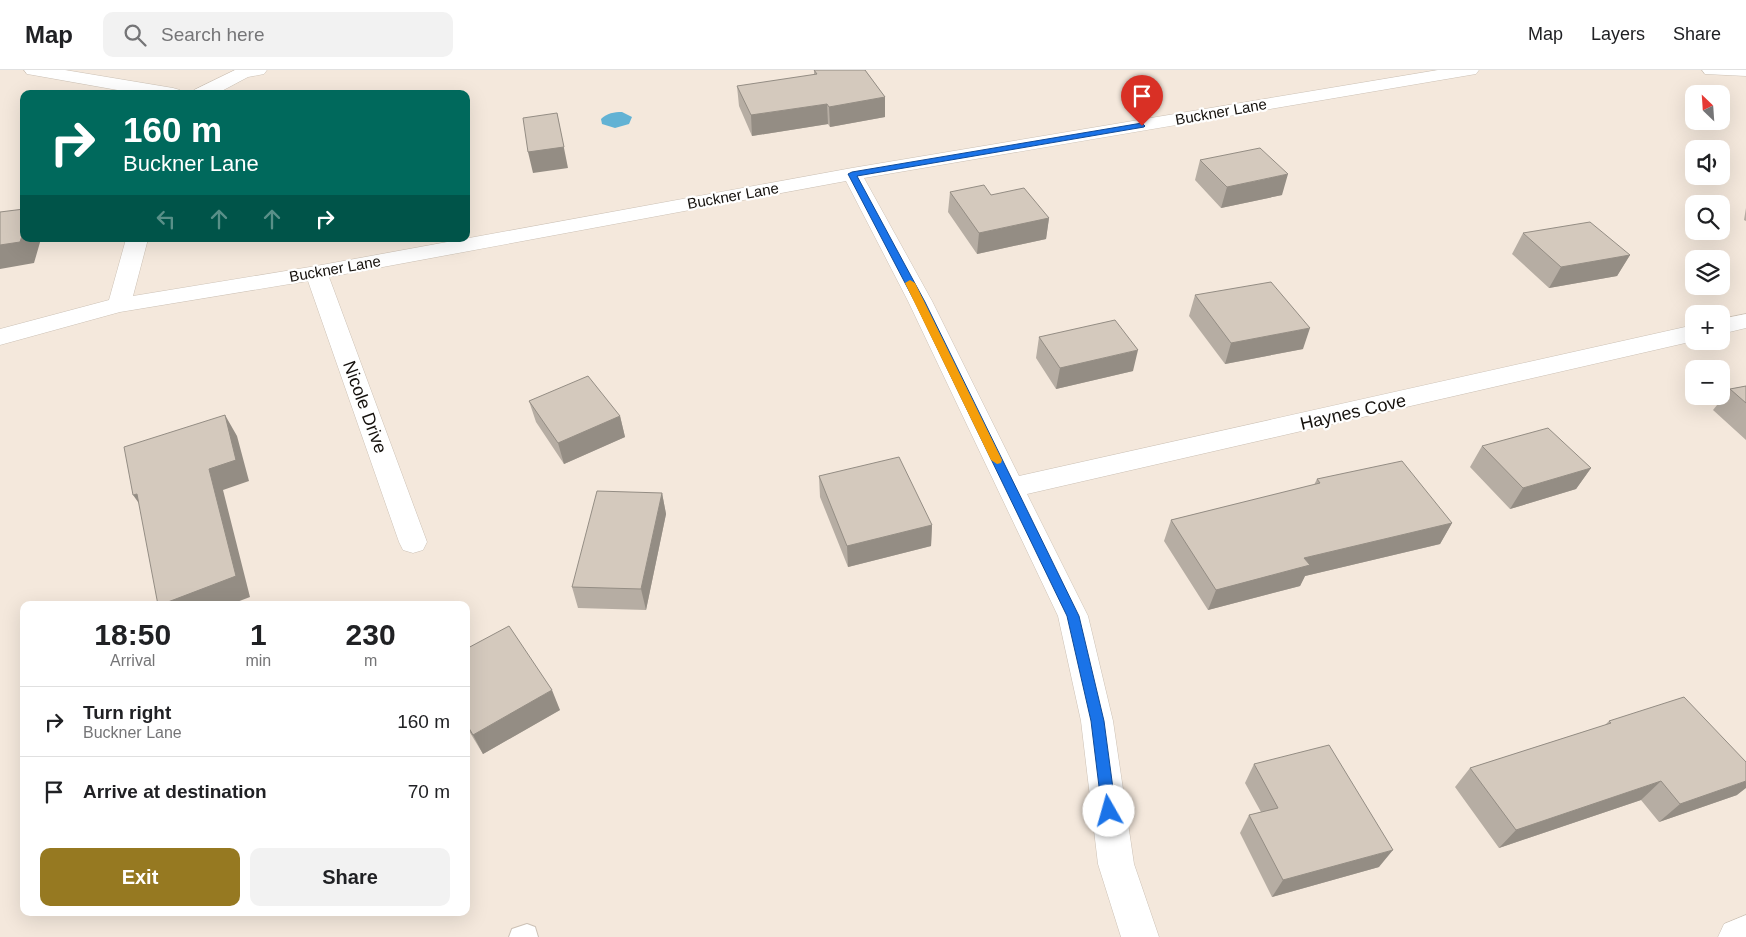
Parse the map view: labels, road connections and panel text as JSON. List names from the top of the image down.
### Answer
{
  "streets": {
    "street": ["Buckner Lane", "Nicole Drive", "Haynes Cove"]
  },
  "crossings": [
    ["Buckner Lane", "Nicole Drive"]
  ],
  "north": "top left",
  "page": {
    "header": "Map",
    "search": "Search here",
    "nav": ["Map", "Layers", "Share"],
    "map_buttons": ["+", "−"],
    "turn": ["160 m", "Buckner Lane"],
    "eta": [
      "18:50",
      "Arrival",
      "1",
      "min",
      "230",
      "m"
    ],
    "list": [
      {
        "name": "Turn right",
        "note": "Buckner Lane",
        "value": "160 m"
      },
      {
        "name": "Arrive at destination",
        "value": "70 m"
      }
    ],
    "buttons": ["Exit", "Share"]
  }
}
